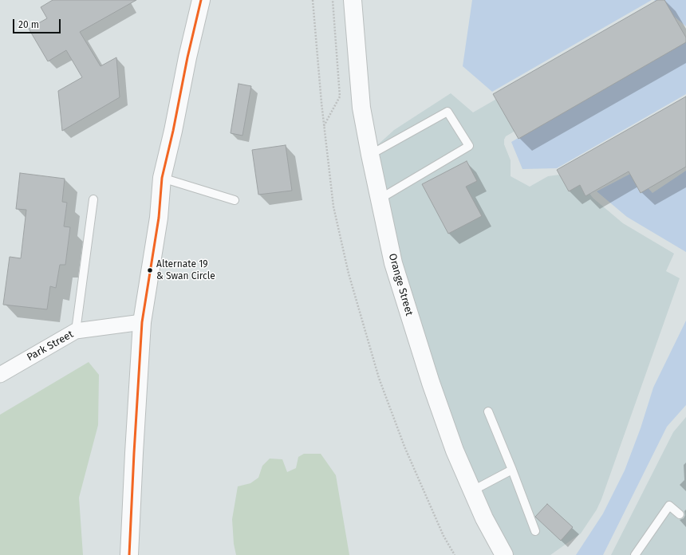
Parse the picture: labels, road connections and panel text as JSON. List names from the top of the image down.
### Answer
{
  "streets": {
    "street": ["Orange Street", "Park Street"]
  },
  "places": ["Alternate 19 & Swan Circle"],
  "scale_bar": "20 m"
}
